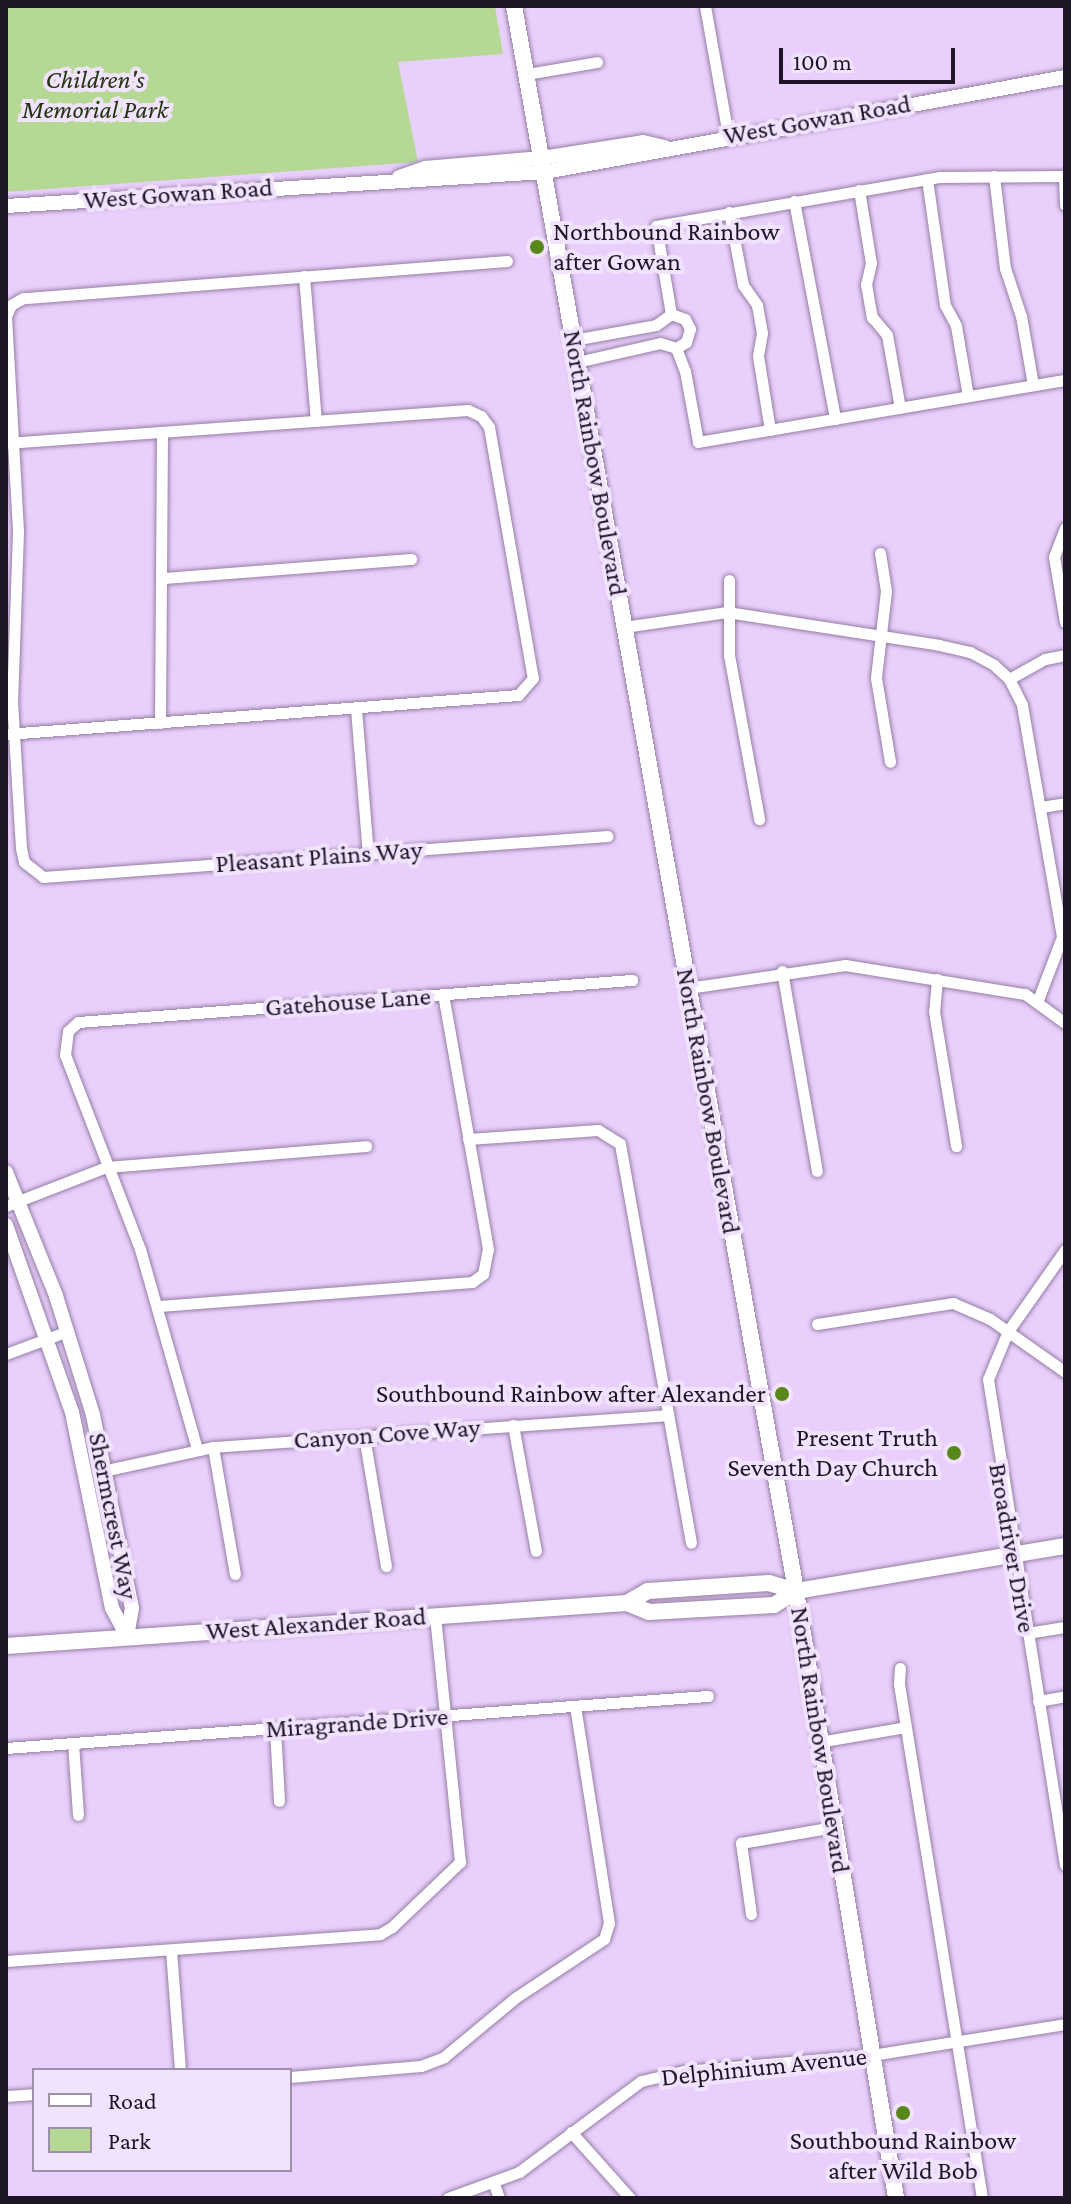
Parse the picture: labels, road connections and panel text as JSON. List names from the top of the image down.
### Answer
{
  "streets": {
    "main road": ["North Rainbow Boulevard", "West Alexander Road"],
    "street": [
      "West Gowan Road",
      "Pleasant Plains Way",
      "Gatehouse Lane",
      "Canyon Cove Way",
      "Shermcrest Way",
      "Broadriver Drive",
      "Miragrande Drive",
      "Delphinium Avenue"
    ]
  },
  "crossings": [
    ["West Gowan Road", "North Rainbow Boulevard"],
    ["North Rainbow Boulevard", "West Alexander Road"],
    ["North Rainbow Boulevard", "Delphinium Avenue"],
    ["Canyon Cove Way", "Shermcrest Way"],
    ["Shermcrest Way", "West Alexander Road"],
    ["Broadriver Drive", "West Alexander Road"]
  ],
  "parks": ["Children's Memorial Park"],
  "places": [
    "Northbound Rainbow after Gowan",
    "Southbound Rainbow after Alexander",
    "Present Truth Seventh Day Church",
    "Southbound Rainbow after Wild Bob"
  ],
  "legend": ["Road", "Park"],
  "scale_bar": "100 m"
}
